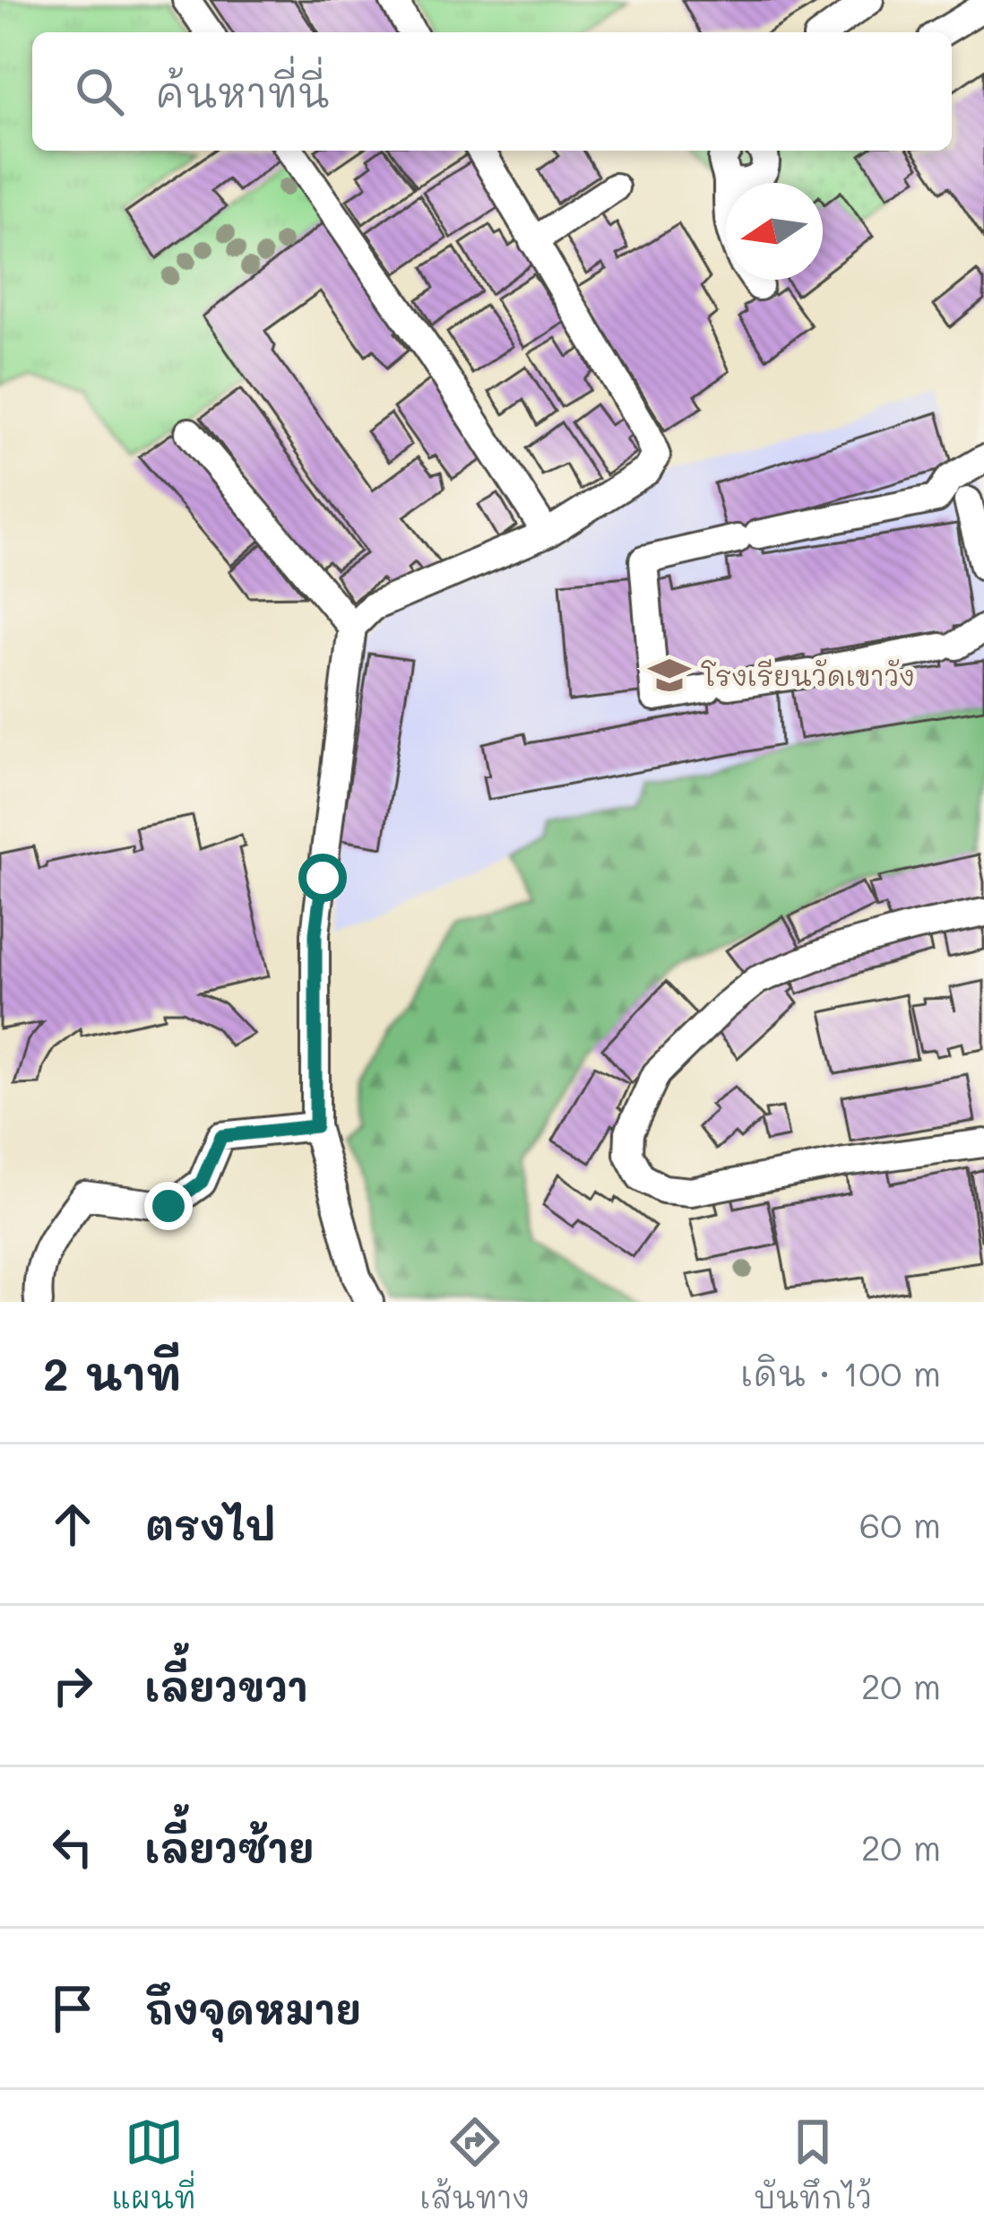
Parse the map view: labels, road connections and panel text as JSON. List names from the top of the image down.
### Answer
{
  "places": {
    "school or university": ["โรงเรียนวัดเขาวัง"]
  },
  "north": "left",
  "page": {
    "search": "ค้นหาที่นี่",
    "heading": ["2 นาที", "เดิน · 100 m"],
    "list": [
      ["ตรงไป", "60 m"],
      ["เลี้ยวขวา", "20 m"],
      ["เลี้ยวซ้าย", "20 m"],
      "ถึงจุดหมาย"
    ],
    "nav": ["แผนที่", "เส้นทาง", "บันทึกไว้"]
  }
}
